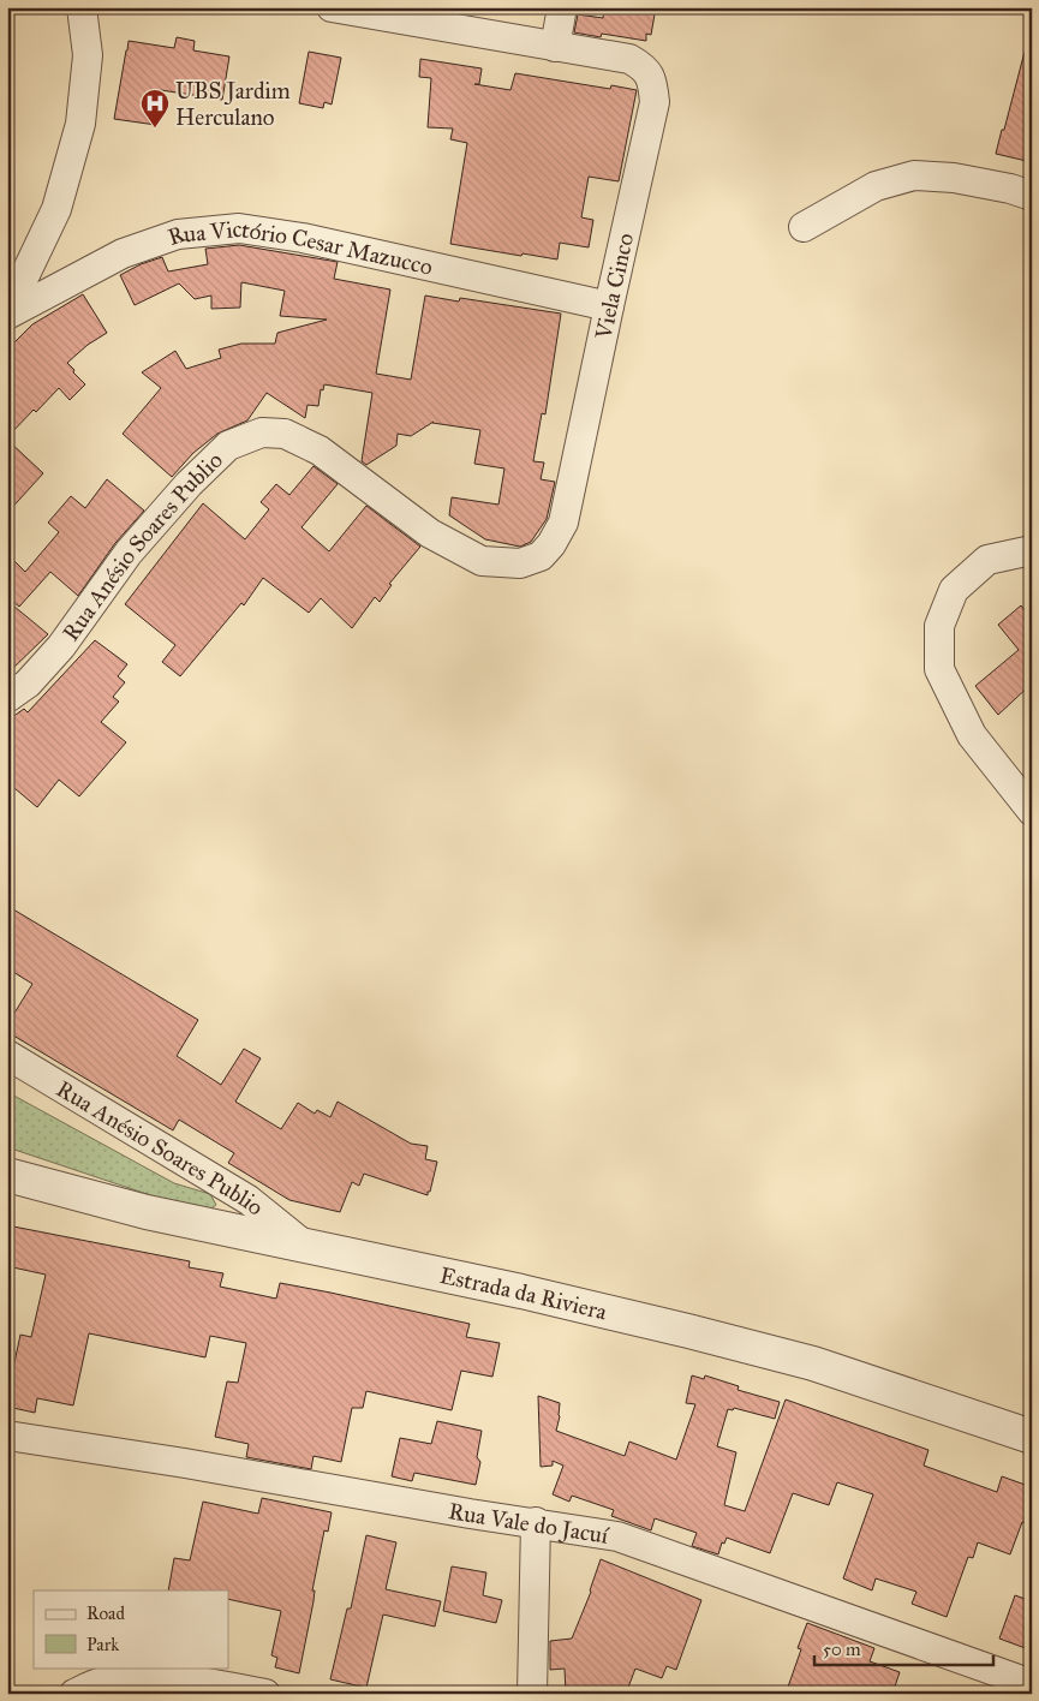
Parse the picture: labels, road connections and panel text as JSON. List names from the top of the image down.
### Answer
{
  "streets": {
    "street": [
      "Rua Victório Cesar Mazucco",
      "Viela Cinco",
      "Rua Anésio Soares Publio",
      "Estrada da Riviera",
      "Rua Vale do Jacuí"
    ]
  },
  "crossings": [
    ["Rua Victório Cesar Mazucco", "Viela Cinco"],
    ["Viela Cinco", "Rua Anésio Soares Publio"],
    ["Rua Anésio Soares Publio", "Estrada da Riviera"]
  ],
  "places": {
    "hospital": ["UBS Jardim Herculano"]
  },
  "legend": ["Road", "Park"],
  "scale_bar": "50 m"
}
